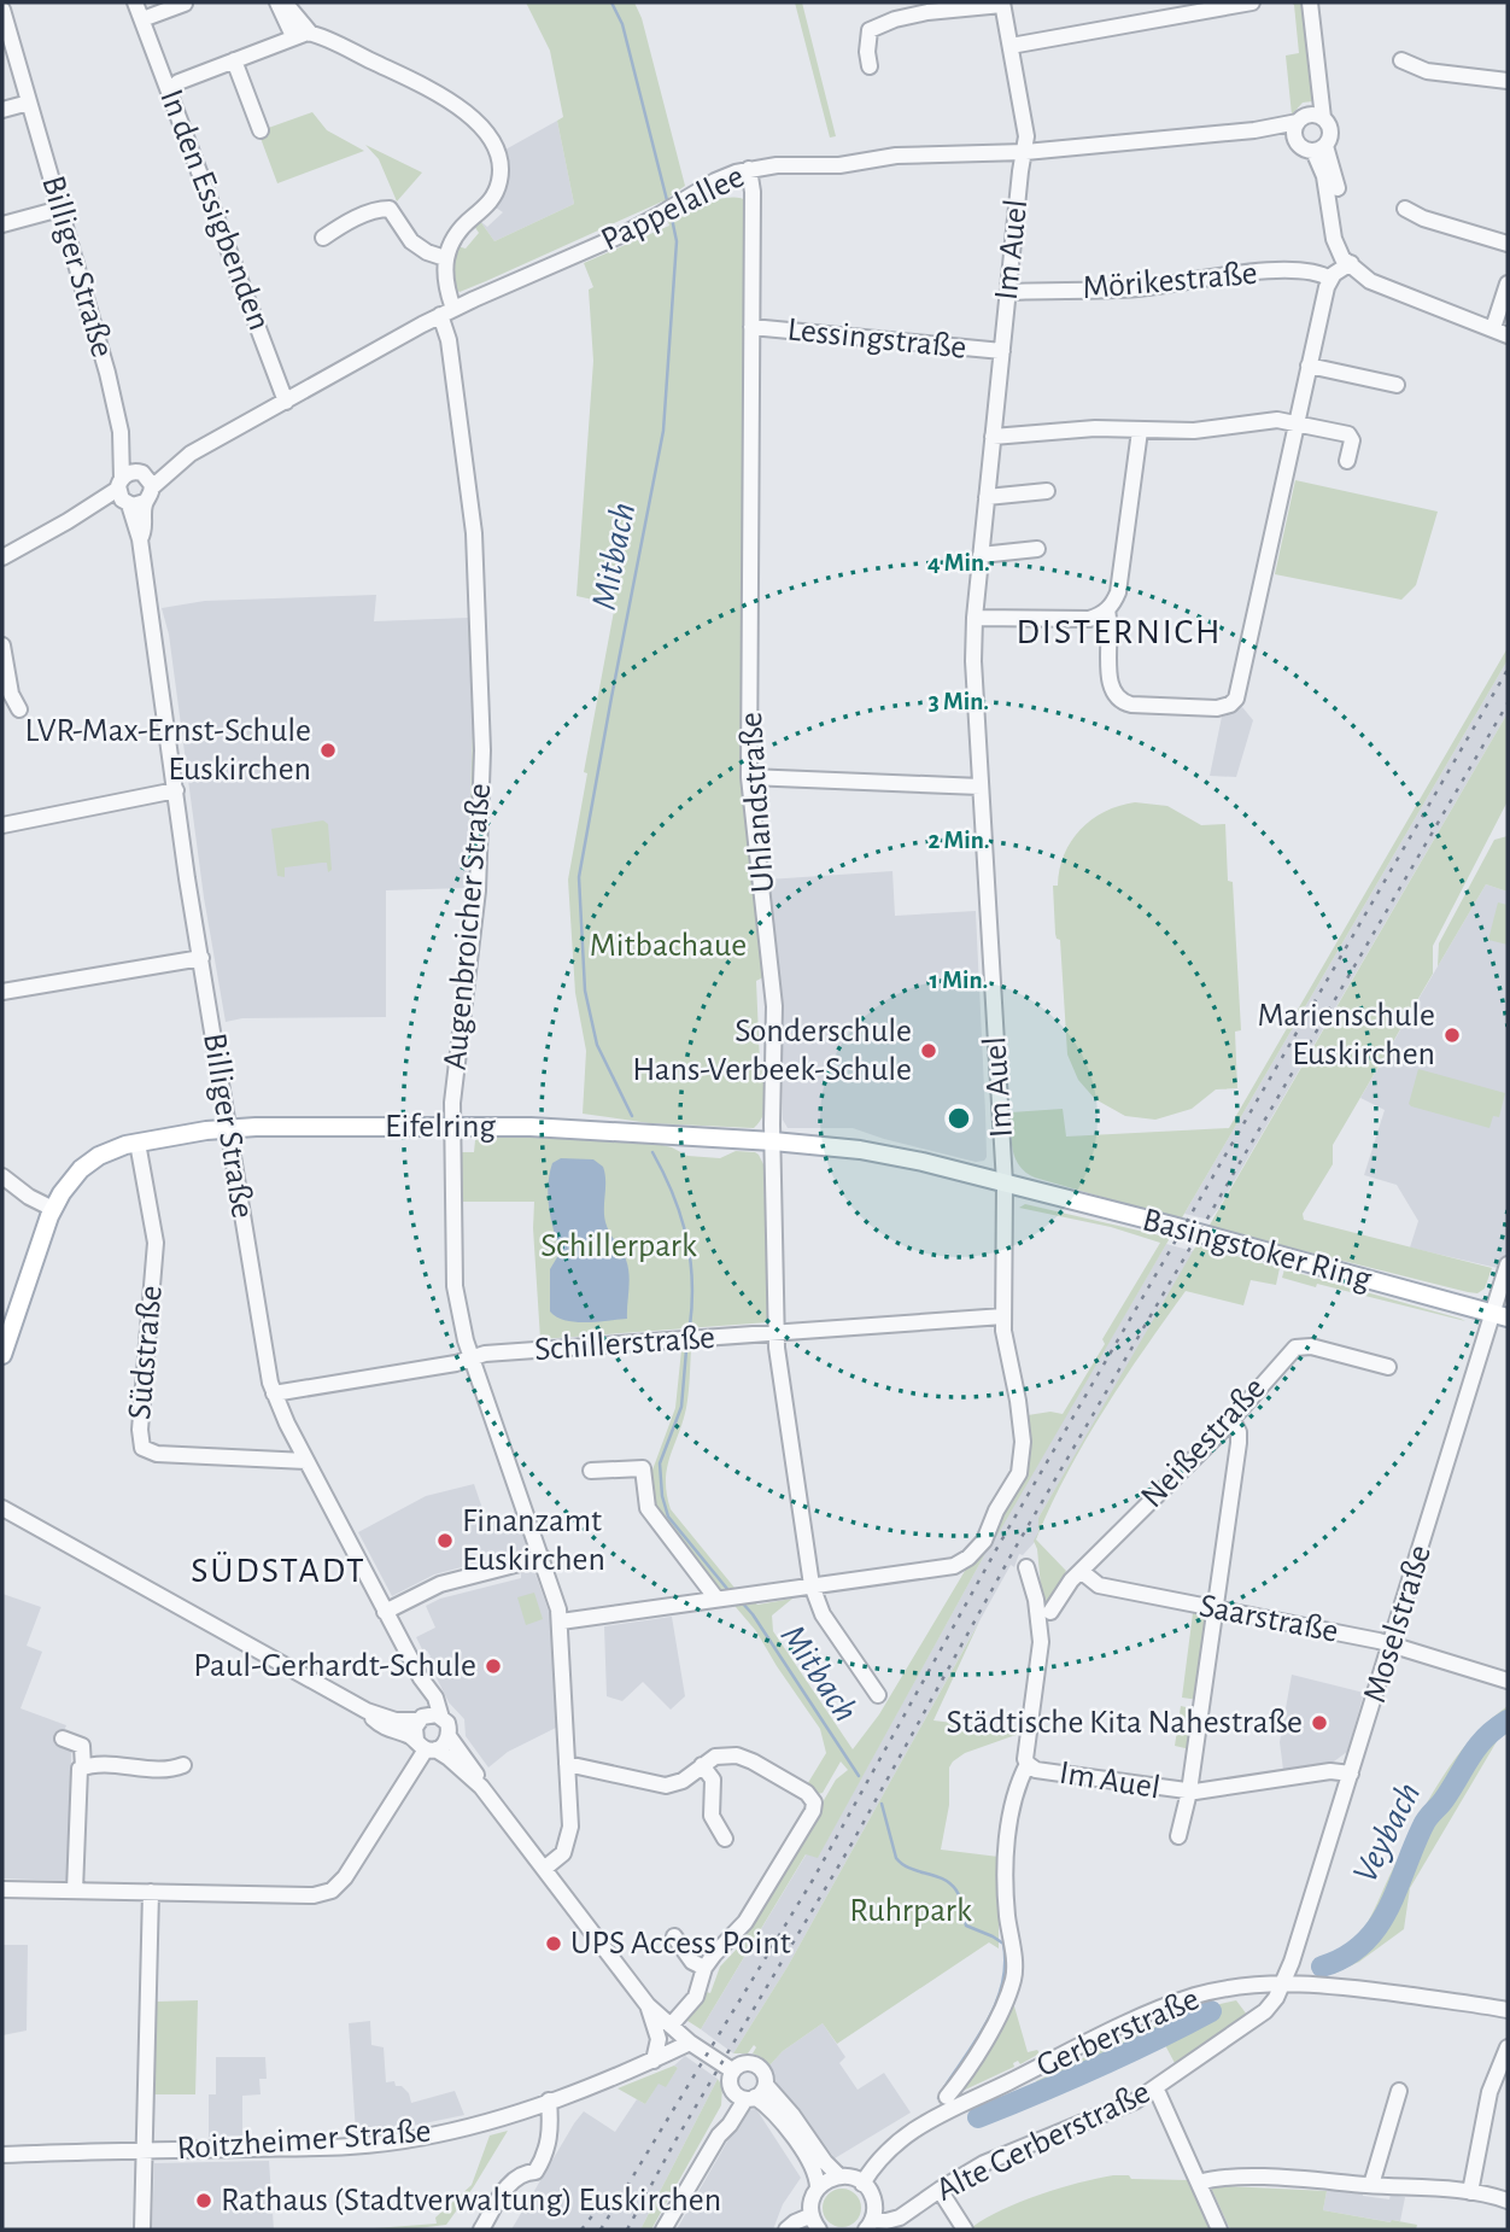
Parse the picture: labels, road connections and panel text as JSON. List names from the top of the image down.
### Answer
{
  "streets": {
    "main road": ["Eifelring", "Basingstoker Ring"],
    "street": [
      "Pappelallee",
      "In den Essigbenden",
      "Im Auel",
      "Billiger Straße",
      "Mörikestraße",
      "Lessingstraße",
      "Uhlandstraße",
      "Augenbroicher Straße",
      "Schillerstraße",
      "Südstraße",
      "Neißestraße",
      "Saarstraße",
      "Moselstraße",
      "Gerberstraße",
      "Roitzheimer Straße",
      "Alte Gerberstraße"
    ]
  },
  "crossings": [
    ["Pappelallee", "In den Essigbenden"],
    ["Pappelallee", "Im Auel"],
    ["Pappelallee", "Billiger Straße"],
    ["Pappelallee", "Uhlandstraße"],
    ["Pappelallee", "Augenbroicher Straße"],
    ["Im Auel", "Mörikestraße"],
    ["Im Auel", "Lessingstraße"],
    ["Im Auel", "Uhlandstraße"],
    ["Im Auel", "Augenbroicher Straße"],
    ["Im Auel", "Eifelring"],
    ["Im Auel", "Basingstoker Ring"],
    ["Im Auel", "Moselstraße"],
    ["Billiger Straße", "Eifelring"],
    ["Billiger Straße", "Schillerstraße"],
    ["Billiger Straße", "Südstraße"],
    ["Lessingstraße", "Uhlandstraße"],
    ["Uhlandstraße", "Eifelring"],
    ["Uhlandstraße", "Schillerstraße"],
    ["Augenbroicher Straße", "Eifelring"],
    ["Augenbroicher Straße", "Schillerstraße"],
    ["Eifelring", "Basingstoker Ring"],
    ["Eifelring", "Südstraße"],
    ["Basingstoker Ring", "Moselstraße"],
    ["Neißestraße", "Saarstraße"],
    ["Saarstraße", "Moselstraße"],
    ["Moselstraße", "Gerberstraße"],
    ["Moselstraße", "Alte Gerberstraße"],
    ["Gerberstraße", "Alte Gerberstraße"]
  ],
  "districts": ["DISTERNICH", "SÜDSTADT"],
  "water": ["Mitbach", "Veybach"],
  "parks": ["Mitbachaue", "Schillerpark", "Ruhrpark"],
  "places": [
    "LVR-Max-Ernst-Schule Euskirchen",
    "Marienschule Euskirchen",
    "Sonderschule Hans-Verbeek-Schule",
    "Finanzamt Euskirchen",
    "Paul-Gerhardt-Schule",
    "Städtische Kita Nahestraße",
    "UPS Access Point",
    "Rathaus (Stadtverwaltung) Euskirchen"
  ],
  "rings": [
    "4 Min.",
    "3 Min.",
    "2 Min.",
    "1 Min."
  ]
}
